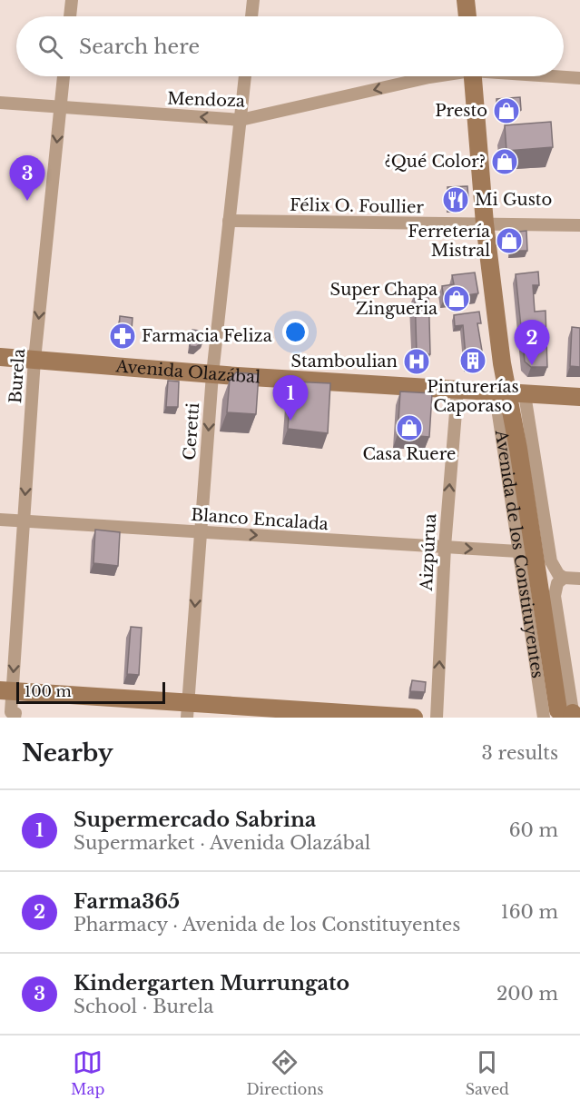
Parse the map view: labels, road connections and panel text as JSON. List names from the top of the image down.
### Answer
{
  "streets": {
    "main road": ["Avenida Olazábal", "Avenida de los Constituyentes"],
    "street": [
      "Mendoza",
      "Félix O. Foullier",
      "Burela",
      "Ceretti",
      "Blanco Encalada",
      "Aizpúrua"
    ]
  },
  "crossings": [
    ["Mendoza", "Burela"],
    ["Mendoza", "Ceretti"],
    ["Félix O. Foullier", "Ceretti"],
    ["Félix O. Foullier", "Avenida de los Constituyentes"],
    ["Avenida Olazábal", "Burela"],
    ["Avenida Olazábal", "Ceretti"],
    ["Avenida Olazábal", "Aizpúrua"],
    ["Avenida Olazábal", "Avenida de los Constituyentes"],
    ["Burela", "Blanco Encalada"],
    ["Ceretti", "Blanco Encalada"],
    ["Blanco Encalada", "Aizpúrua"],
    ["Blanco Encalada", "Avenida de los Constituyentes"]
  ],
  "one_way": [
    "Mendoza",
    "Burela",
    "Ceretti",
    "Blanco Encalada",
    "Aizpúrua"
  ],
  "places": {
    "shop": [
      "Presto",
      "¿Qué Color?",
      "Ferretería Mistral",
      "Super Chapa Zingueria",
      "Casa Ruere"
    ],
    "restaurant": ["Mi Gusto"],
    "pharmacy": ["Farmacia Feliza"],
    "building": ["Pinturerías Caporaso"],
    "hospital": ["Stamboulian"]
  },
  "scale_bar": "100 m",
  "page": {
    "search": "Search here",
    "pins": ["3", "2", "1"],
    "scale": "100 m",
    "heading": ["Nearby", "3 results"],
    "list": [
      {
        "mark": "1",
        "name": "Supermercado Sabrina",
        "note": "Supermarket · Avenida Olazábal",
        "value": "60 m"
      },
      {
        "mark": "2",
        "name": "Farma365",
        "note": "Pharmacy · Avenida de los Constituyentes",
        "value": "160 m"
      },
      {
        "mark": "3",
        "name": "Kindergarten Murrungato",
        "note": "School · Burela",
        "value": "200 m"
      }
    ],
    "nav": ["Map", "Directions", "Saved"]
  }
}
